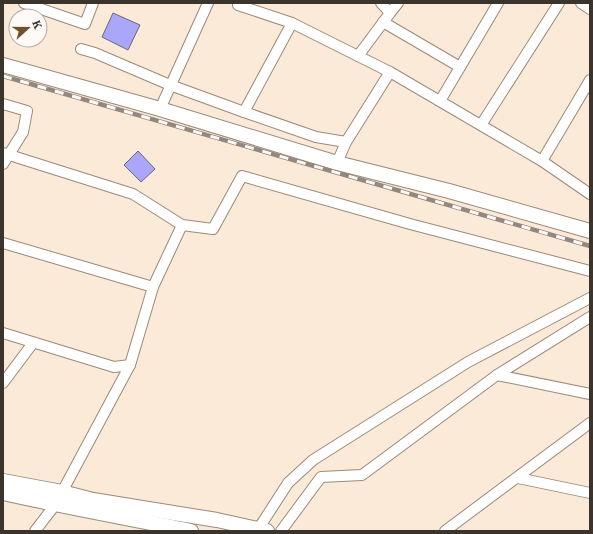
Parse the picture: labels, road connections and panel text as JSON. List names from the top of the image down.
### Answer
{
  "north": "right"
}
